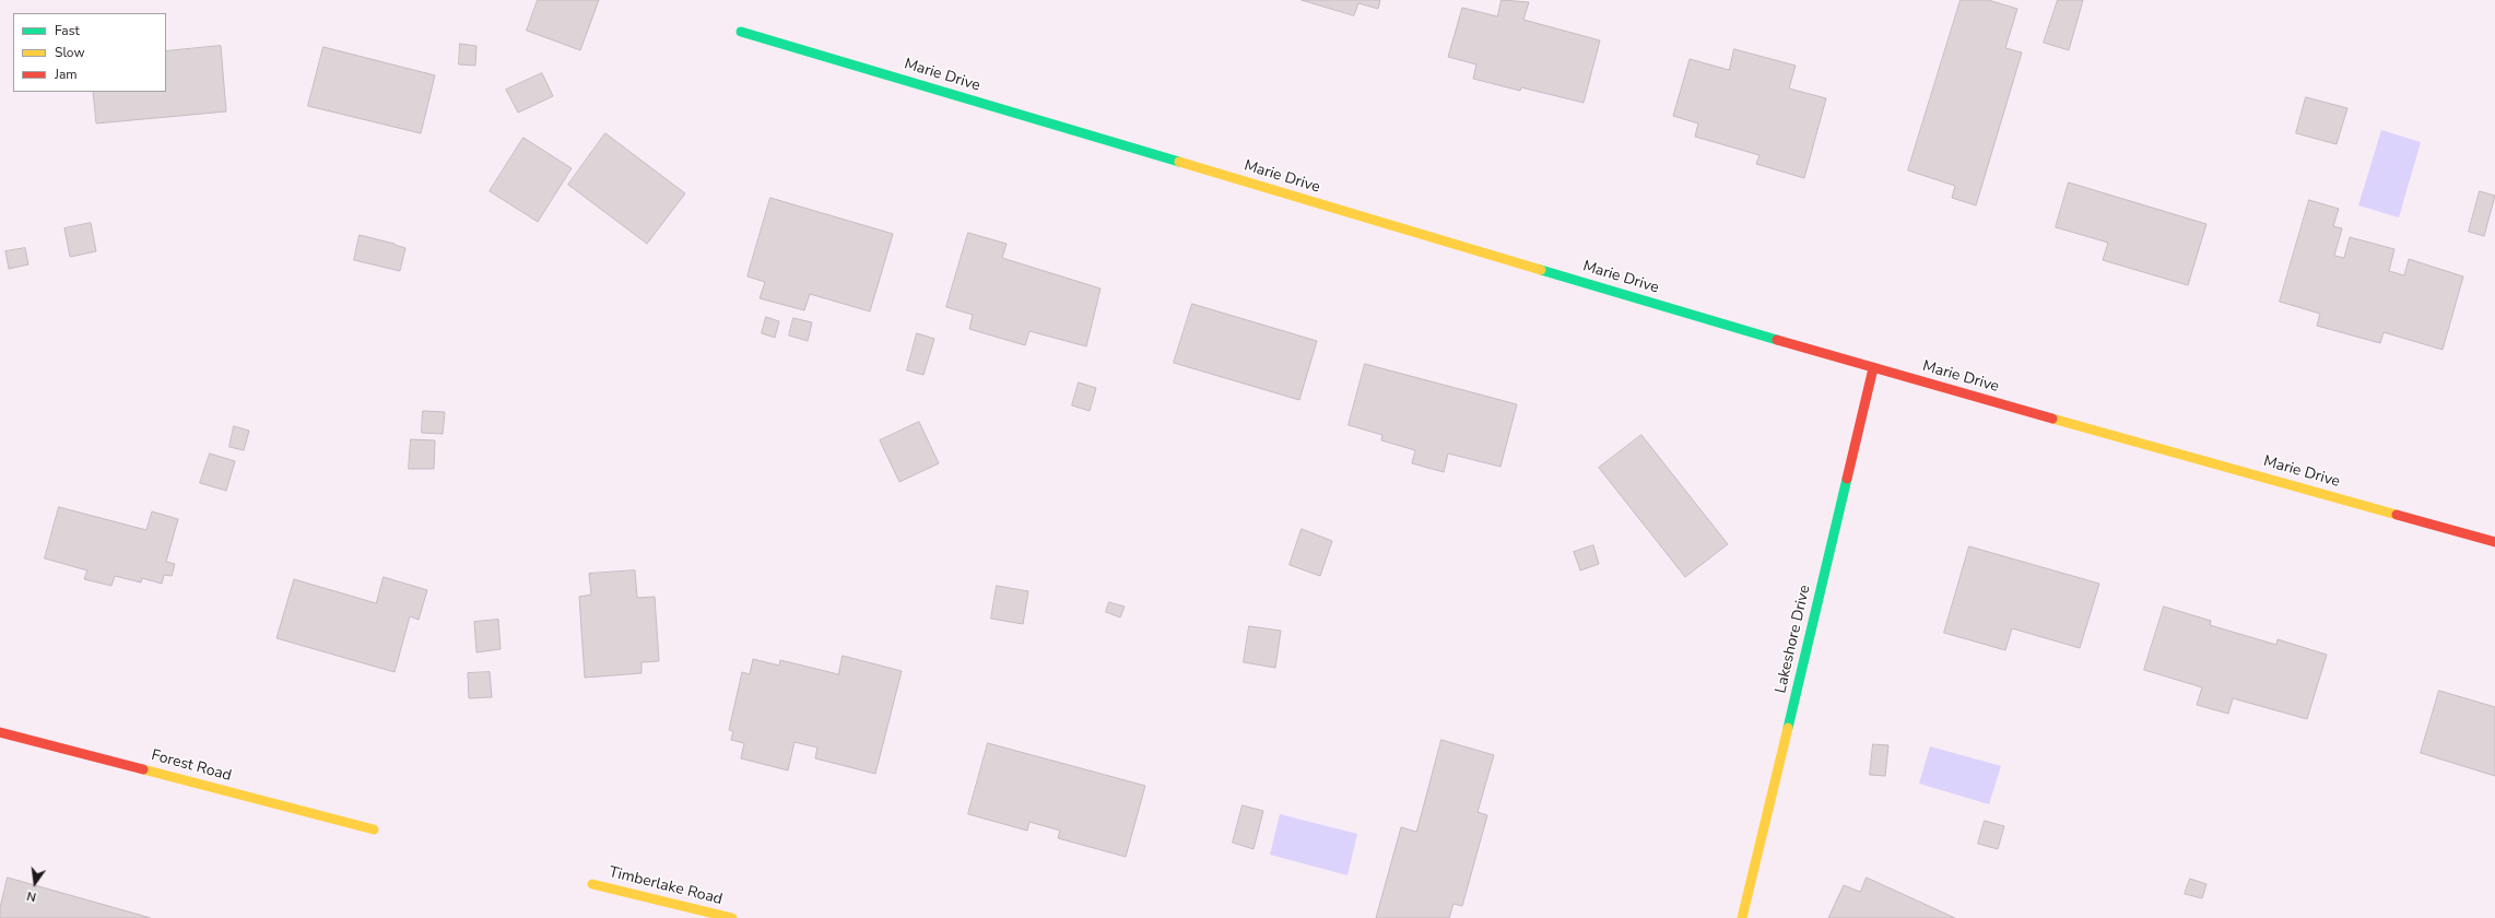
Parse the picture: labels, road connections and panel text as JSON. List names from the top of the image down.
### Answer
{
  "streets": {
    "street": [
      "Marie Drive",
      "Lakeshore Drive",
      "Forest Road",
      "Timberlake Road"
    ]
  },
  "crossings": [
    ["Marie Drive", "Lakeshore Drive"]
  ],
  "legend": ["Fast", "Slow", "Jam"],
  "north": "bottom"
}
